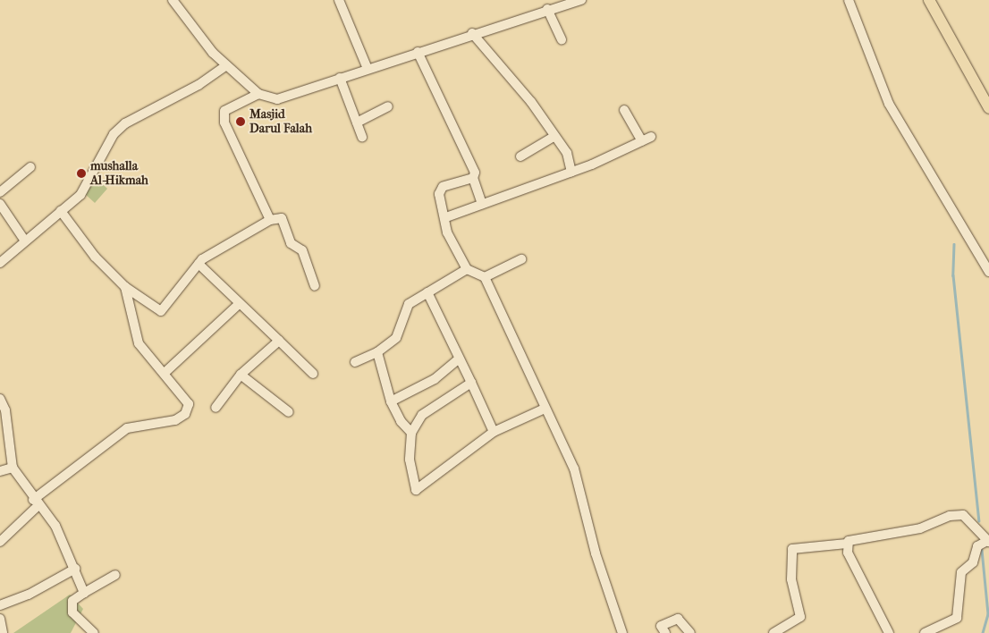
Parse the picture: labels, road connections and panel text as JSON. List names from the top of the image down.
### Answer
{
  "places": ["Masjid Darul Falah", "mushalla Al-Hikmah"]
}
